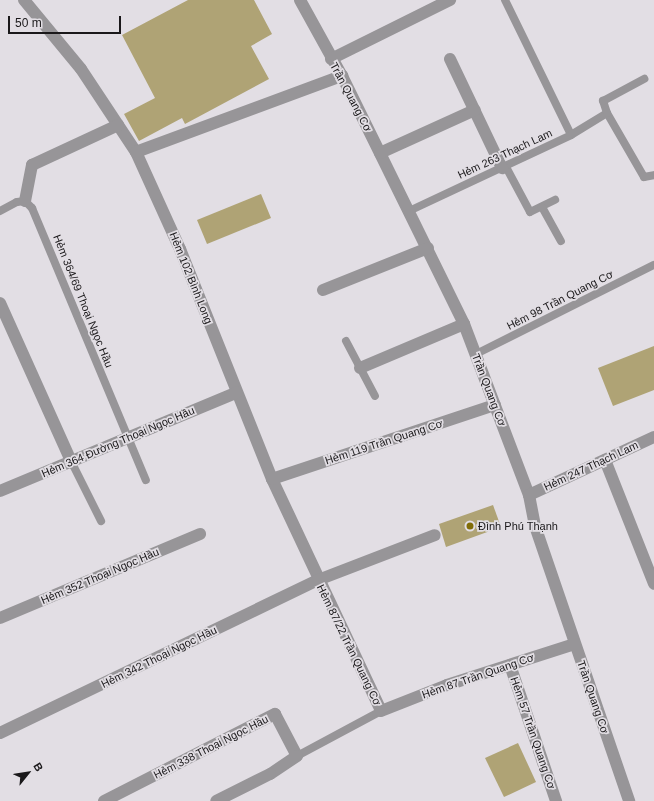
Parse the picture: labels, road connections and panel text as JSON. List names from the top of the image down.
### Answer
{
  "streets": {
    "street": [
      "Trần Quang Cơ",
      "Hẻm 102 Bình Long",
      "Hẻm 364 Đường Thoại Ngọc Hầu",
      "Hẻm 119 Trần Quang Cơ",
      "Hẻm 247 Thạch Lam",
      "Hẻm 352 Thoại Ngọc Hầu",
      "Hẻm 87/22 Trần Quang Cơ",
      "Hẻm 342 Thoại Ngọc Hầu",
      "Hẻm 87 Trần Quang Cơ",
      "Hẻm 57 Trần Quang Cơ",
      "Hẻm 338 Thoại Ngọc Hầu"
    ],
    "lane": ["Hẻm 263 Thạch Lam", "Hẻm 98 Trần Quang Cơ", "Hẻm 364/69 Thoại Ngọc Hầu"]
  },
  "crossings": [
    ["Trần Quang Cơ", "Hẻm 263 Thạch Lam"],
    ["Trần Quang Cơ", "Hẻm 98 Trần Quang Cơ"],
    ["Trần Quang Cơ", "Hẻm 119 Trần Quang Cơ"],
    ["Trần Quang Cơ", "Hẻm 247 Thạch Lam"],
    ["Trần Quang Cơ", "Hẻm 87 Trần Quang Cơ"],
    ["Hẻm 102 Bình Long", "Hẻm 364 Đường Thoại Ngọc Hầu"],
    ["Hẻm 102 Bình Long", "Hẻm 119 Trần Quang Cơ"],
    ["Hẻm 102 Bình Long", "Hẻm 87/22 Trần Quang Cơ"],
    ["Hẻm 102 Bình Long", "Hẻm 342 Thoại Ngọc Hầu"],
    ["Hẻm 364/69 Thoại Ngọc Hầu", "Hẻm 364 Đường Thoại Ngọc Hầu"],
    ["Hẻm 87/22 Trần Quang Cơ", "Hẻm 342 Thoại Ngọc Hầu"],
    ["Hẻm 87/22 Trần Quang Cơ", "Hẻm 87 Trần Quang Cơ"],
    ["Hẻm 87 Trần Quang Cơ", "Hẻm 57 Trần Quang Cơ"]
  ],
  "places": ["Đình Phú Thạnh"],
  "scale_bar": "50 m",
  "north": "top right"
}
